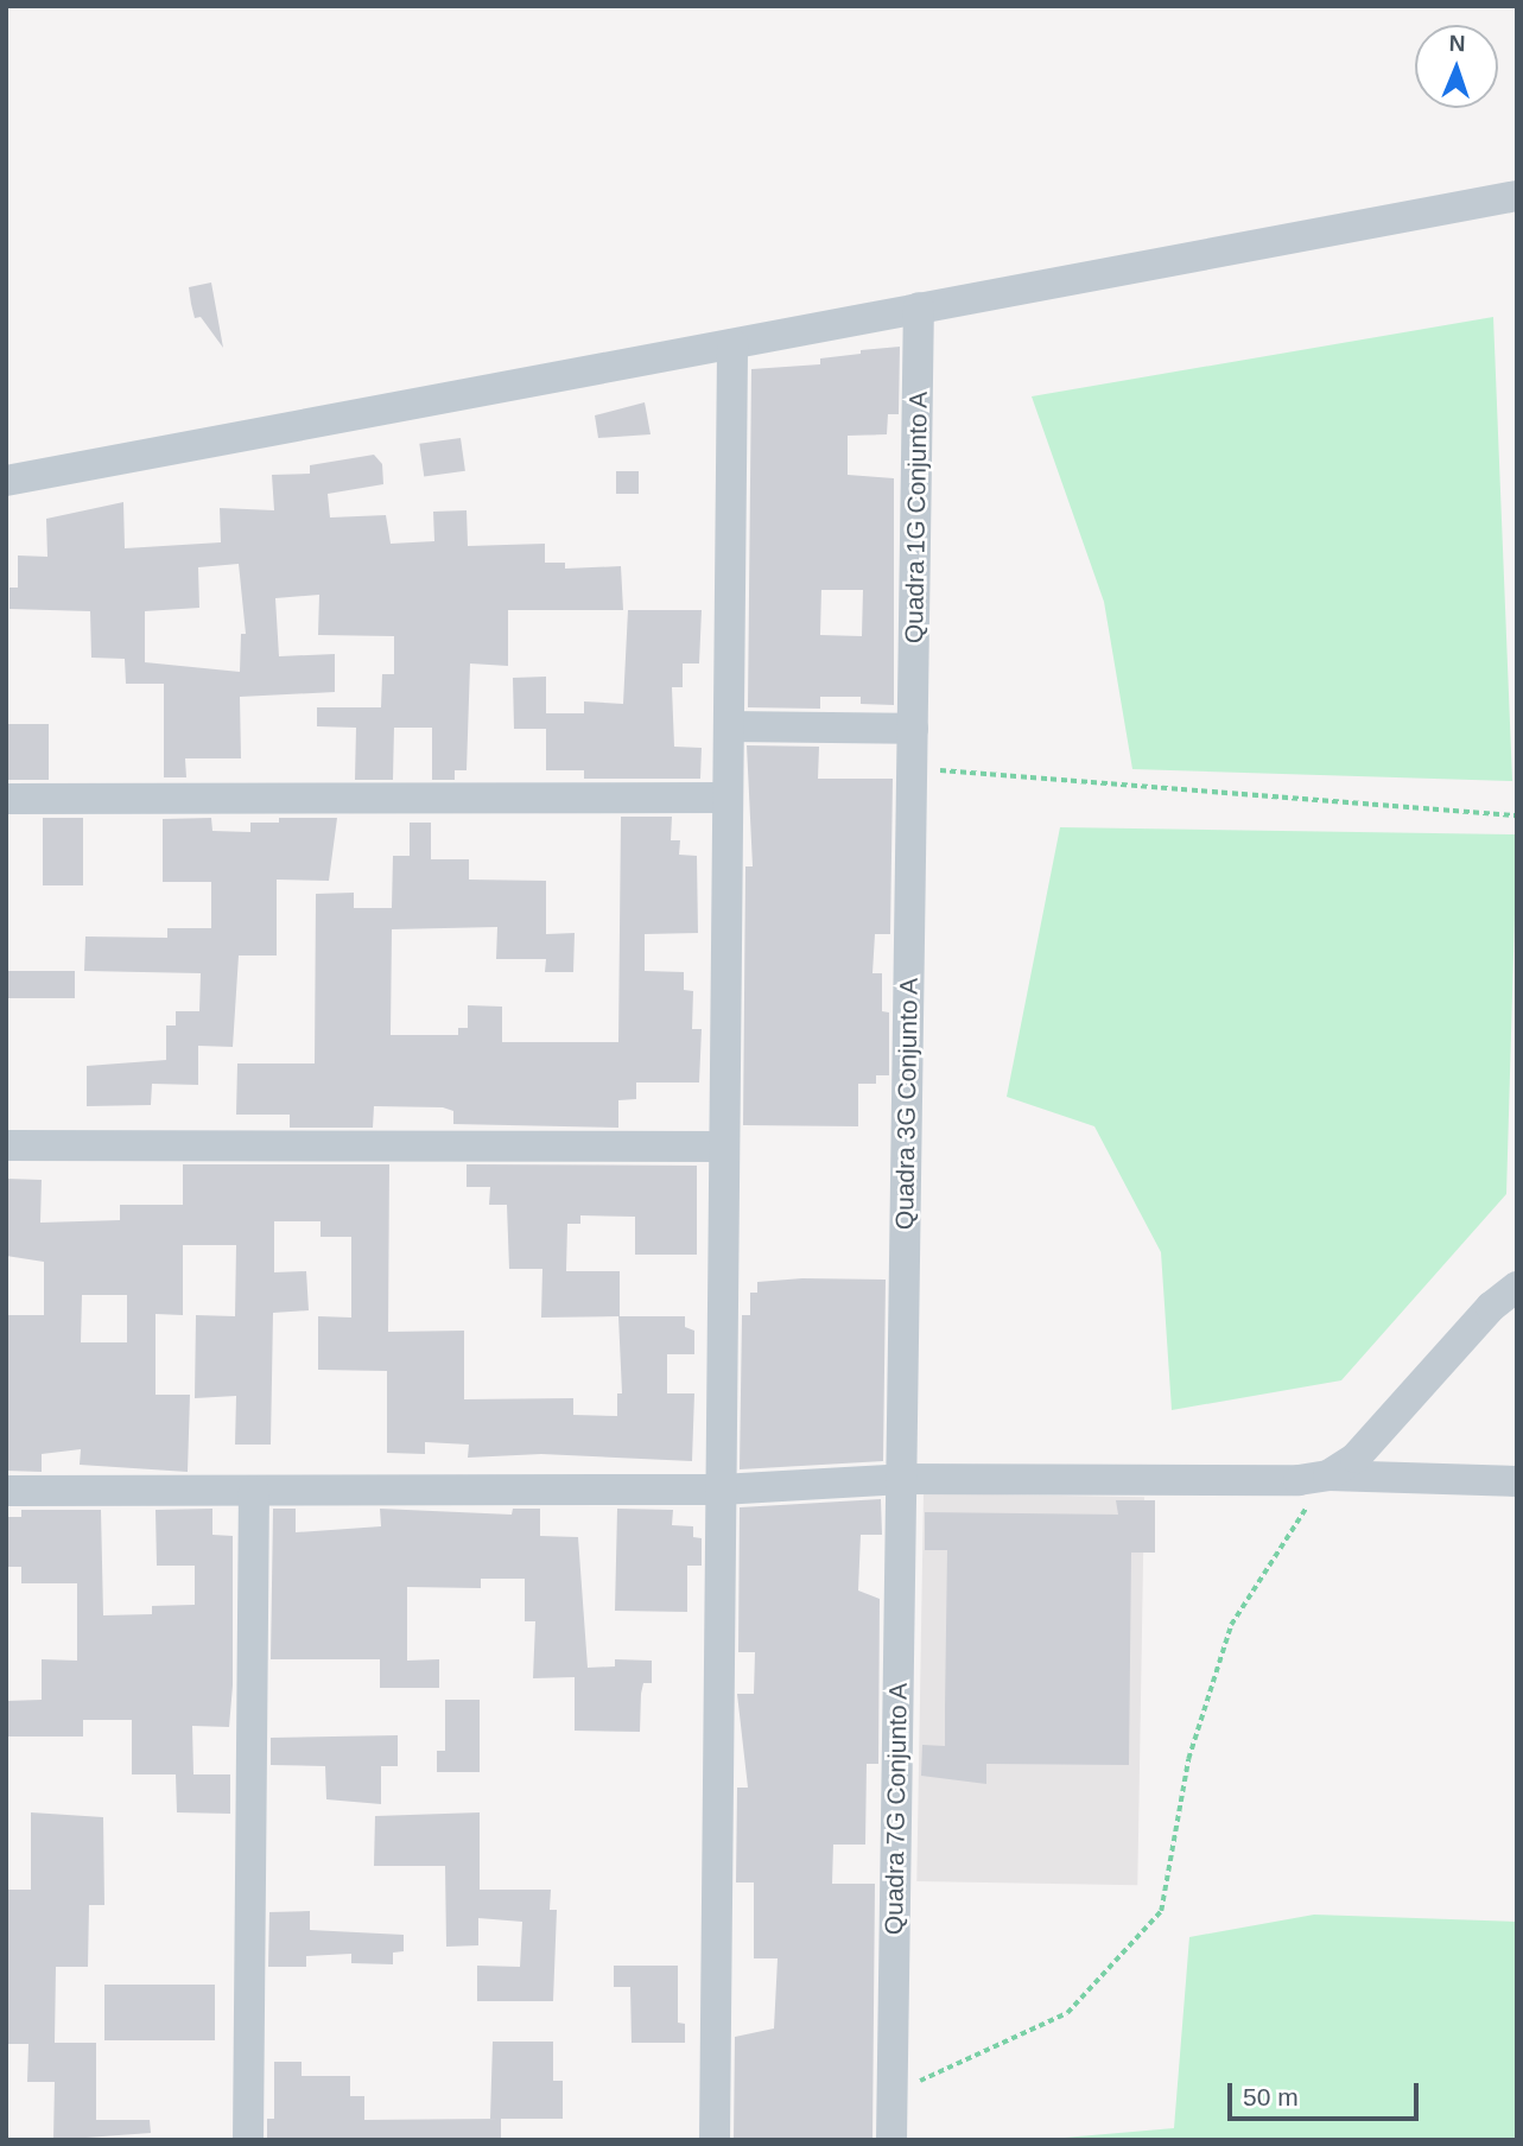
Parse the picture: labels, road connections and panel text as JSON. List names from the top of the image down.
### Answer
{
  "streets": {
    "street": ["Quadra 1G Conjunto A", "Quadra 3G Conjunto A", "Quadra 7G Conjunto A"]
  },
  "crossings": [
    ["Quadra 1G Conjunto A", "Quadra 3G Conjunto A"],
    ["Quadra 3G Conjunto A", "Quadra 7G Conjunto A"]
  ],
  "scale_bar": "50 m",
  "north": "top"
}
